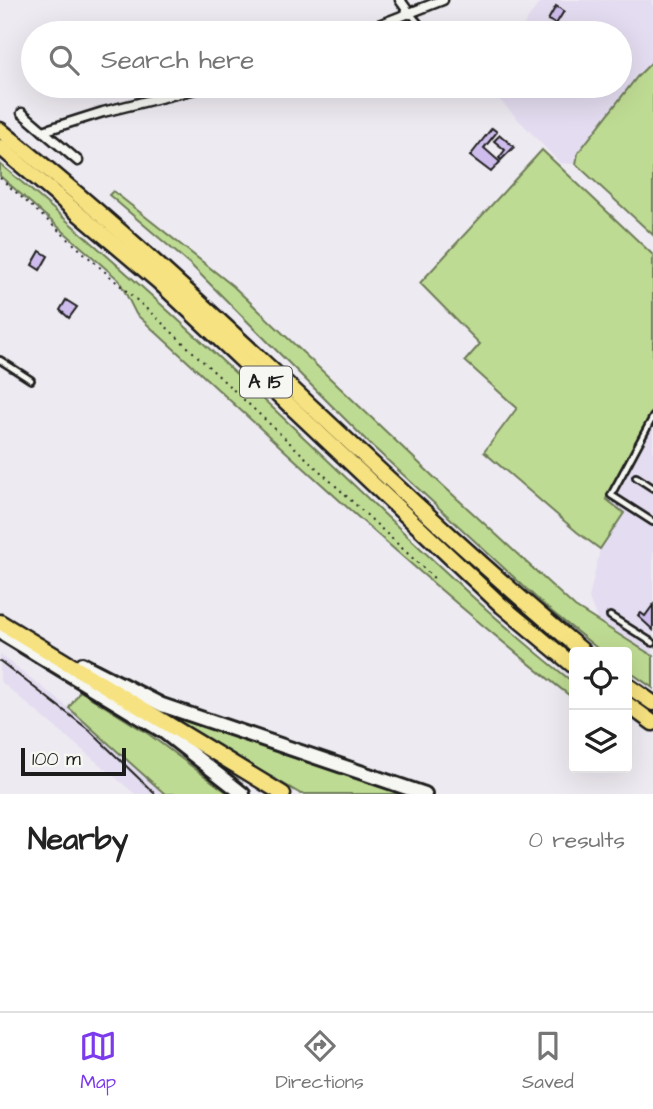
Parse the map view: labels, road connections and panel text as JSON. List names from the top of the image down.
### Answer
{
  "streets": {
    "highway": ["A 15"]
  },
  "scale_bar": "100 m",
  "page": {
    "search": "Search here",
    "scale": "100 m",
    "heading": ["Nearby", "0 results"],
    "nav": ["Map", "Directions", "Saved"]
  }
}
